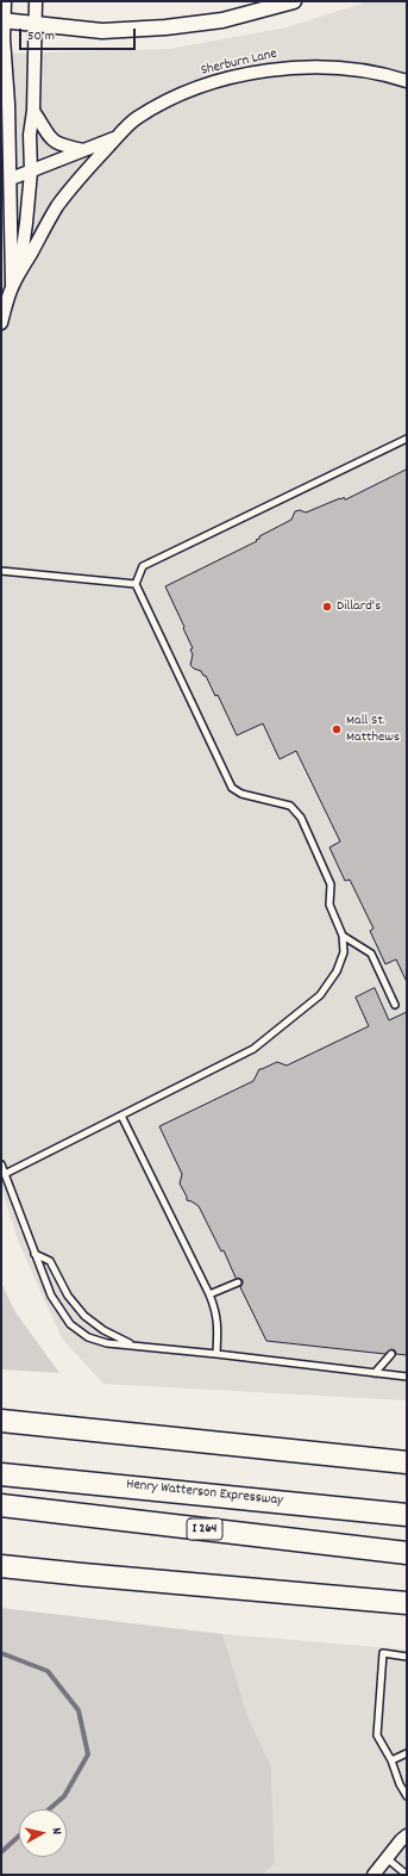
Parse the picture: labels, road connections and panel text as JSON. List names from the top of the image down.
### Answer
{
  "streets": {
    "highway": ["Henry Watterson Expressway", "I 264"],
    "street": ["Sherburn Lane"]
  },
  "places": ["Dillard's", "Mall St. Matthews"],
  "scale_bar": "50 m",
  "north": "right"
}
